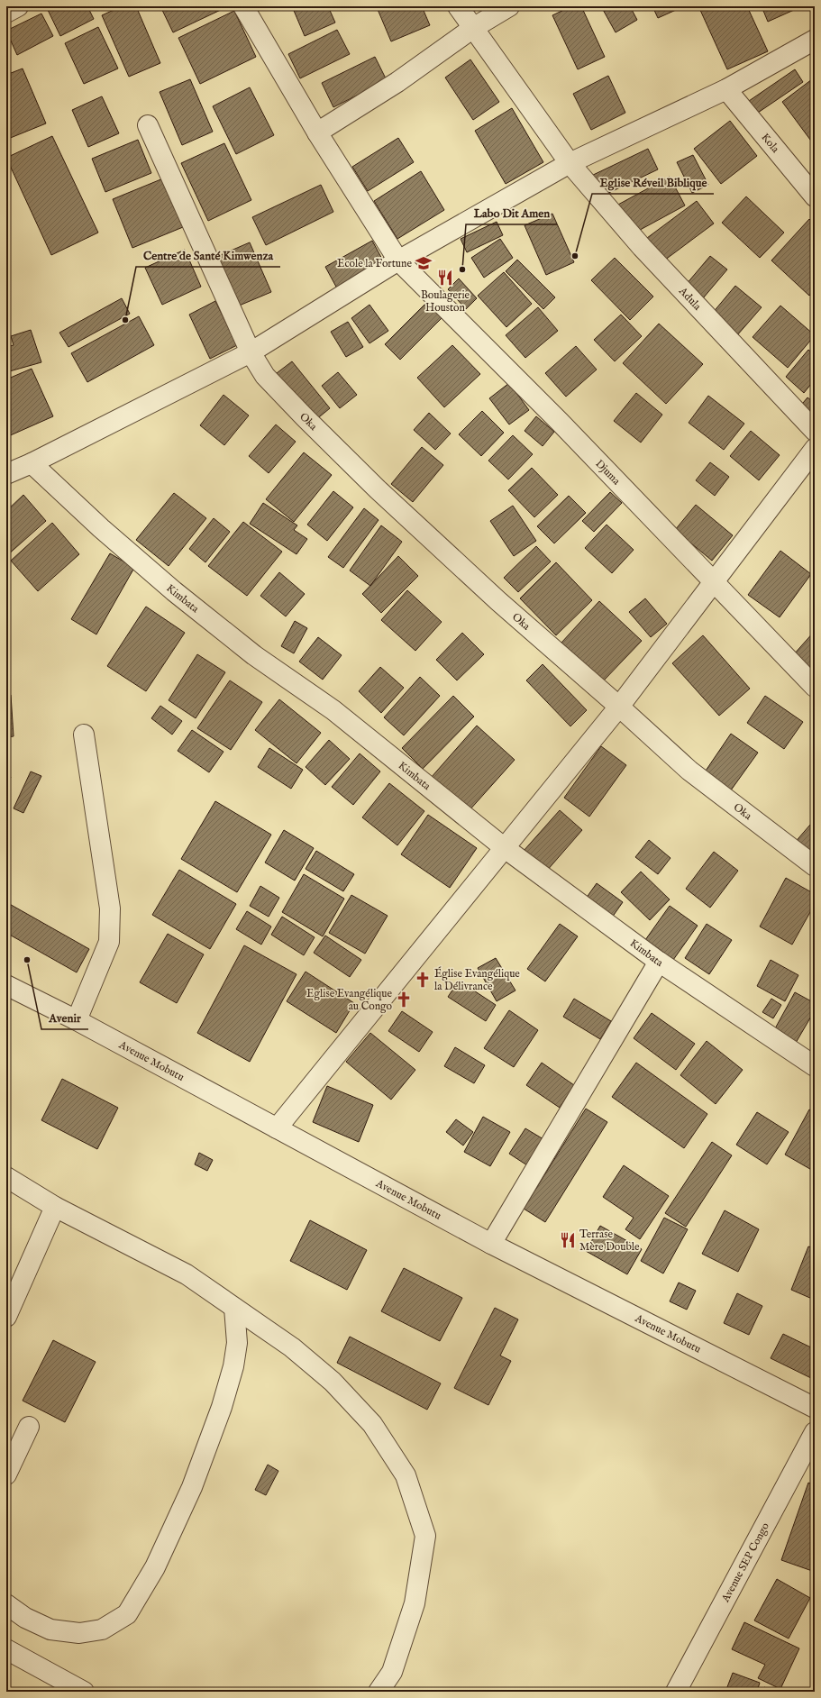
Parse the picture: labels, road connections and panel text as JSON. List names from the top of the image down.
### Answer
{
  "streets": {
    "street": [
      "Kola",
      "Adula",
      "Oka",
      "Djuma",
      "Kimbata",
      "Avenue Mobutu",
      "Avenue SEP Congo"
    ]
  },
  "places": {
    "other": [
      "Eglise Réveil Biblique",
      "Labo Dit Amen",
      "Centre de Santé Kimwenza",
      "Avenir"
    ],
    "school or university": ["Ecole la Fortune"],
    "restaurant": ["Boulagerie Houston", "Terrase Mère Double"],
    "church": ["Église Evangélique la Délivrance", "Eglise Evangélique au Congo"]
  }
}
